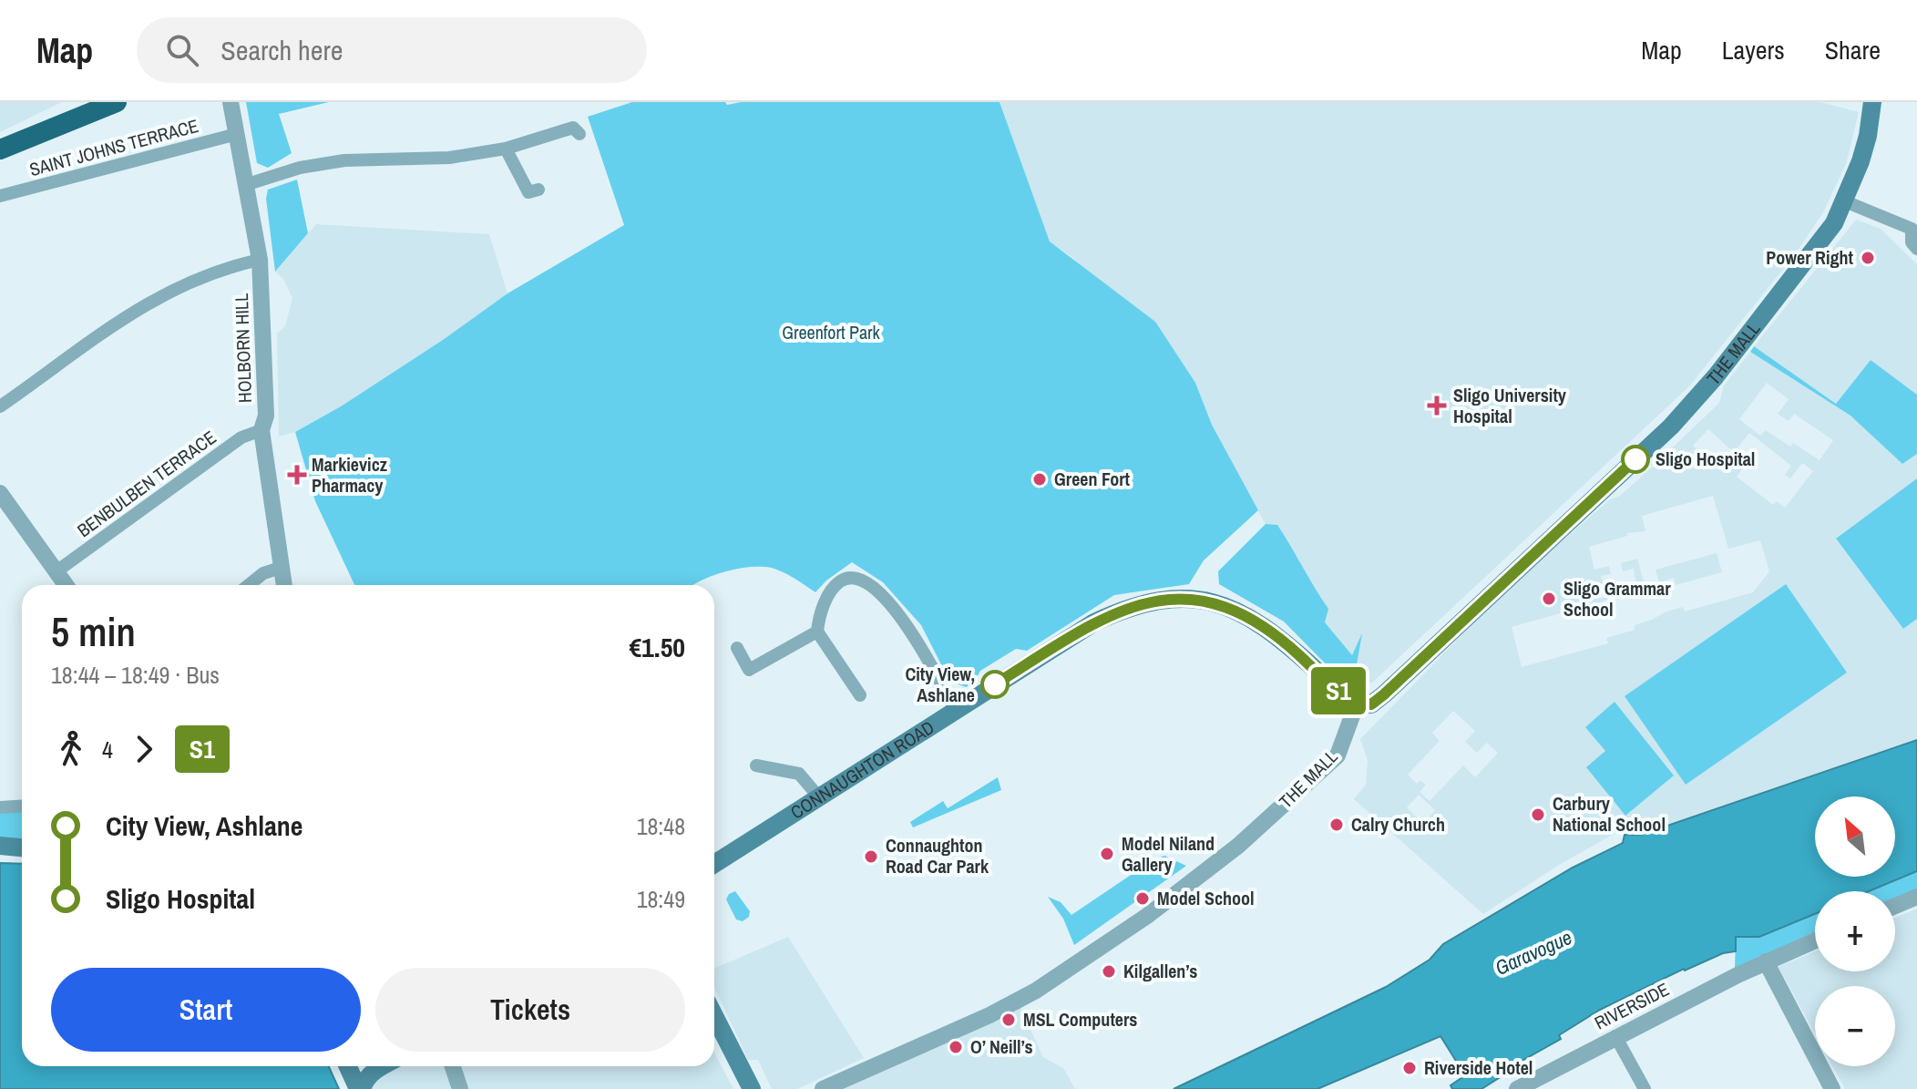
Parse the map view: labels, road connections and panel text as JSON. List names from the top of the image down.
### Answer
{
  "streets": {
    "main road": ["THE MALL", "CONNAUGHTON ROAD"],
    "street": [
      "SAINT JOHNS TERRACE",
      "HOLBORN HILL",
      "BENBULBEN TERRACE",
      "RIVERSIDE"
    ]
  },
  "crossings": [
    ["SAINT JOHNS TERRACE", "HOLBORN HILL"],
    ["HOLBORN HILL", "BENBULBEN TERRACE"],
    ["THE MALL", "CONNAUGHTON ROAD"]
  ],
  "water": ["Garavogue"],
  "parks": ["Greenfort Park"],
  "places": {
    "other": [
      "Power Right",
      "Sligo Hospital",
      "Green Fort",
      "Sligo Grammar School",
      "City View, Ashlane",
      "Carbury National School",
      "Calry Church",
      "Model Niland Gallery",
      "Connaughton Road Car Park",
      "Model School",
      "Kilgallen’s",
      "MSL Computers",
      "O’ Neill’s",
      "Riverside Hotel"
    ],
    "health": ["Sligo University Hospital", "Markievicz Pharmacy"]
  },
  "lines": ["bus line S1"],
  "north": "top left",
  "page": {
    "header": "Map",
    "search": "Search here",
    "nav": ["Map", "Layers", "Share"],
    "on_map": "S1",
    "heading": ["5 min", "18:44 – 18:49 · Bus", "€1.50"],
    "legs": ["4", "S1"],
    "list": [
      {
        "name": "City View, Ashlane",
        "value": "18:48"
      },
      {
        "name": "Sligo Hospital",
        "value": "18:49"
      }
    ],
    "map_buttons": ["+", "−"],
    "buttons": ["Start", "Tickets"]
  }
}
